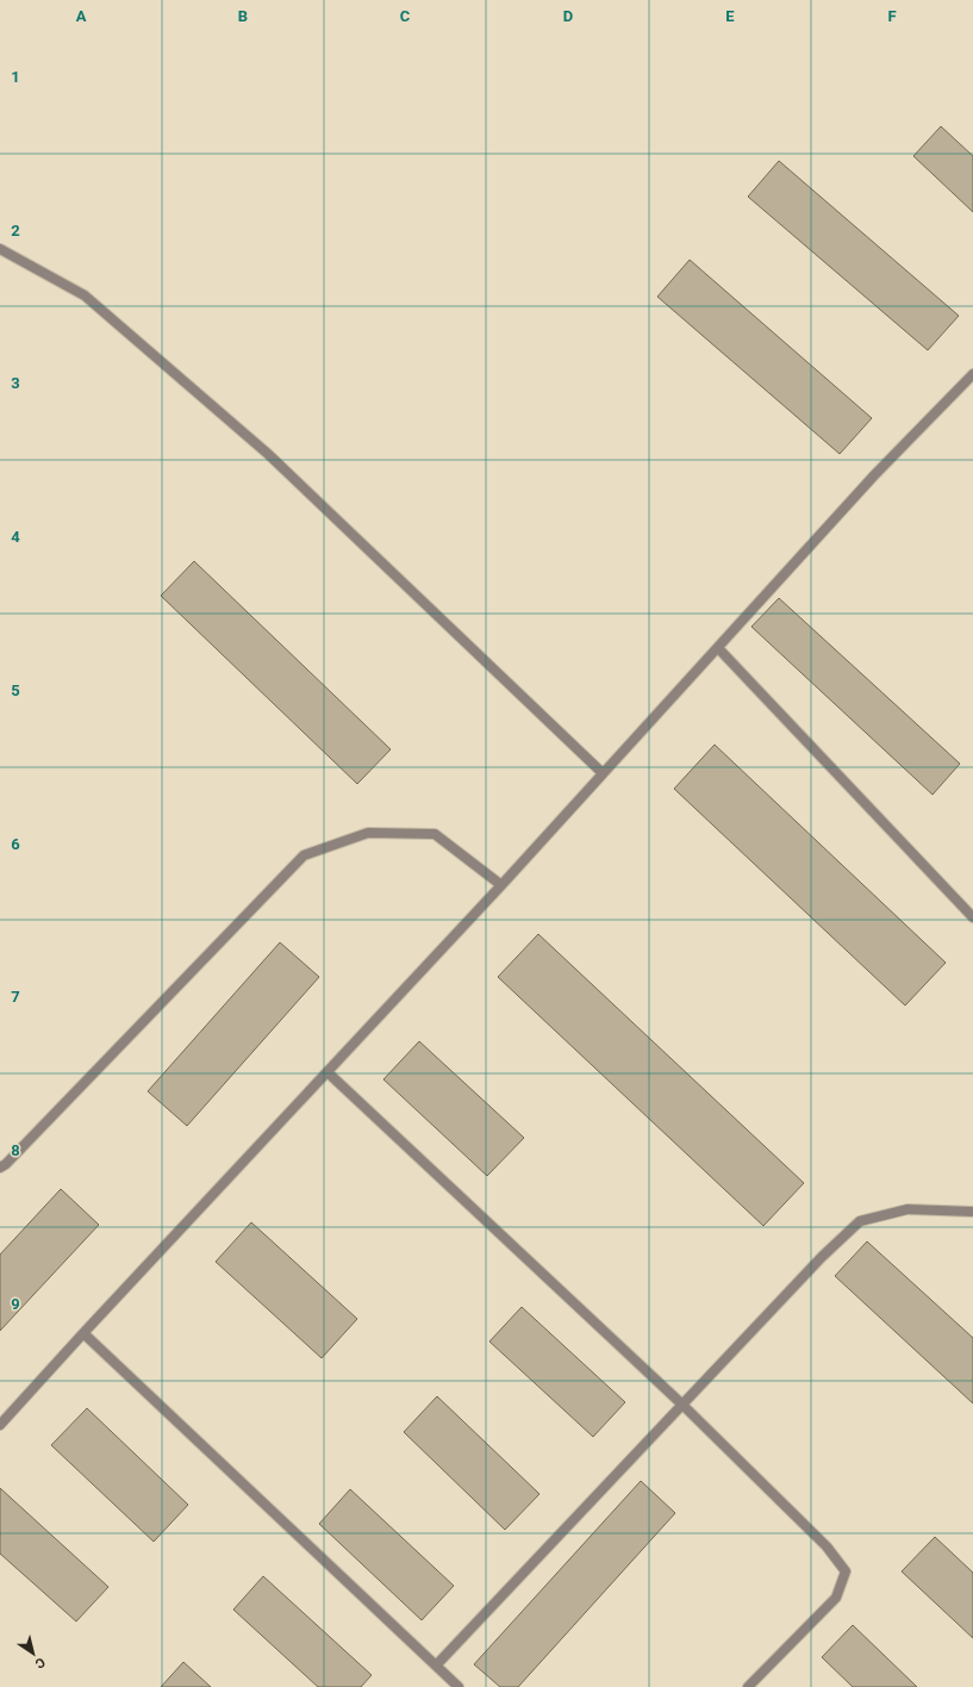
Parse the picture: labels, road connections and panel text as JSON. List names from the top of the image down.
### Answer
{
  "north": "bottom right",
  "grid": {
    "columns": [
      "A",
      "B",
      "C",
      "D",
      "E",
      "F"
    ],
    "rows": [
      "1",
      "2",
      "3",
      "4",
      "5",
      "6",
      "7",
      "8",
      "9"
    ]
  }
}
